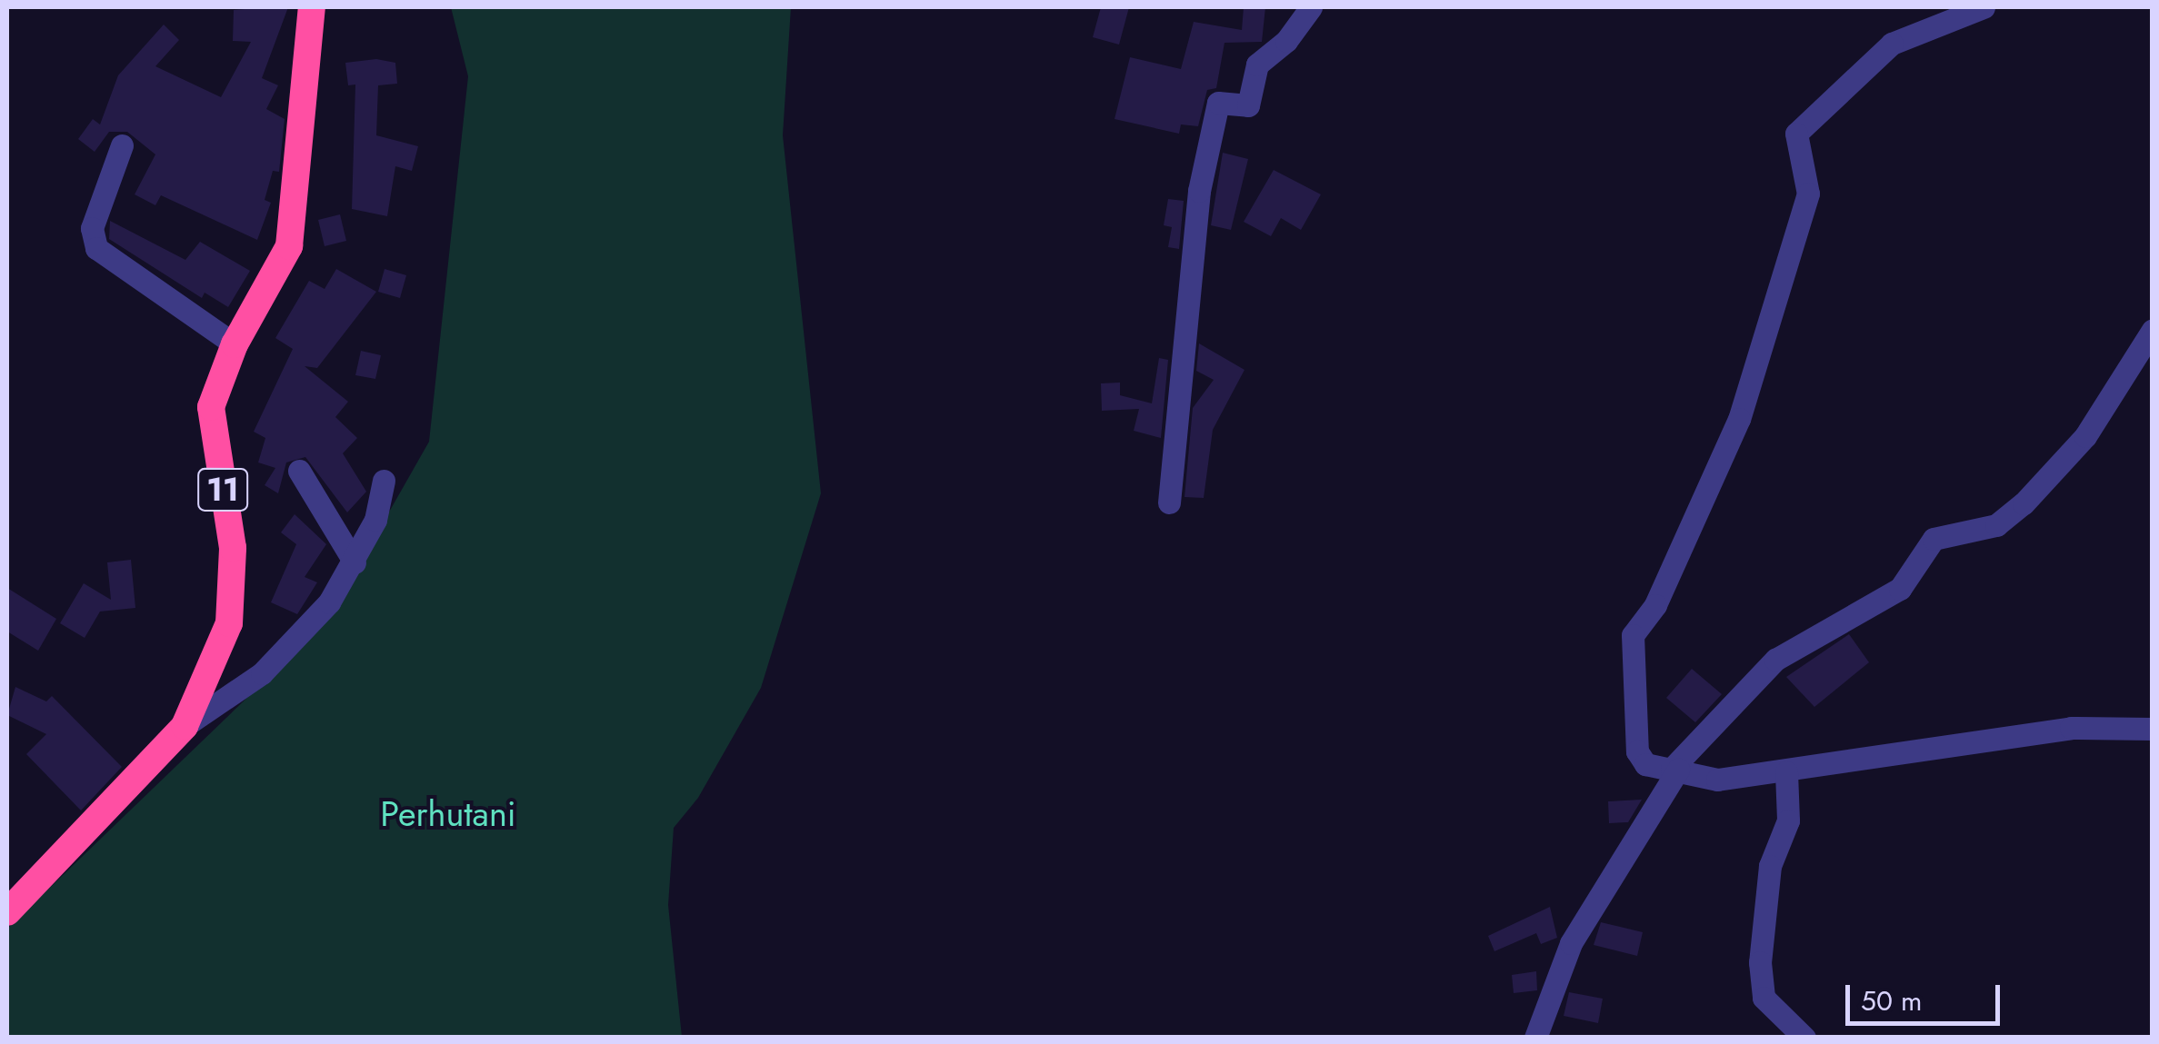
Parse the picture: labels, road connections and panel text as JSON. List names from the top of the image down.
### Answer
{
  "streets": {
    "highway": ["11"]
  },
  "parks": ["Perhutani"],
  "scale_bar": "50 m"
}
